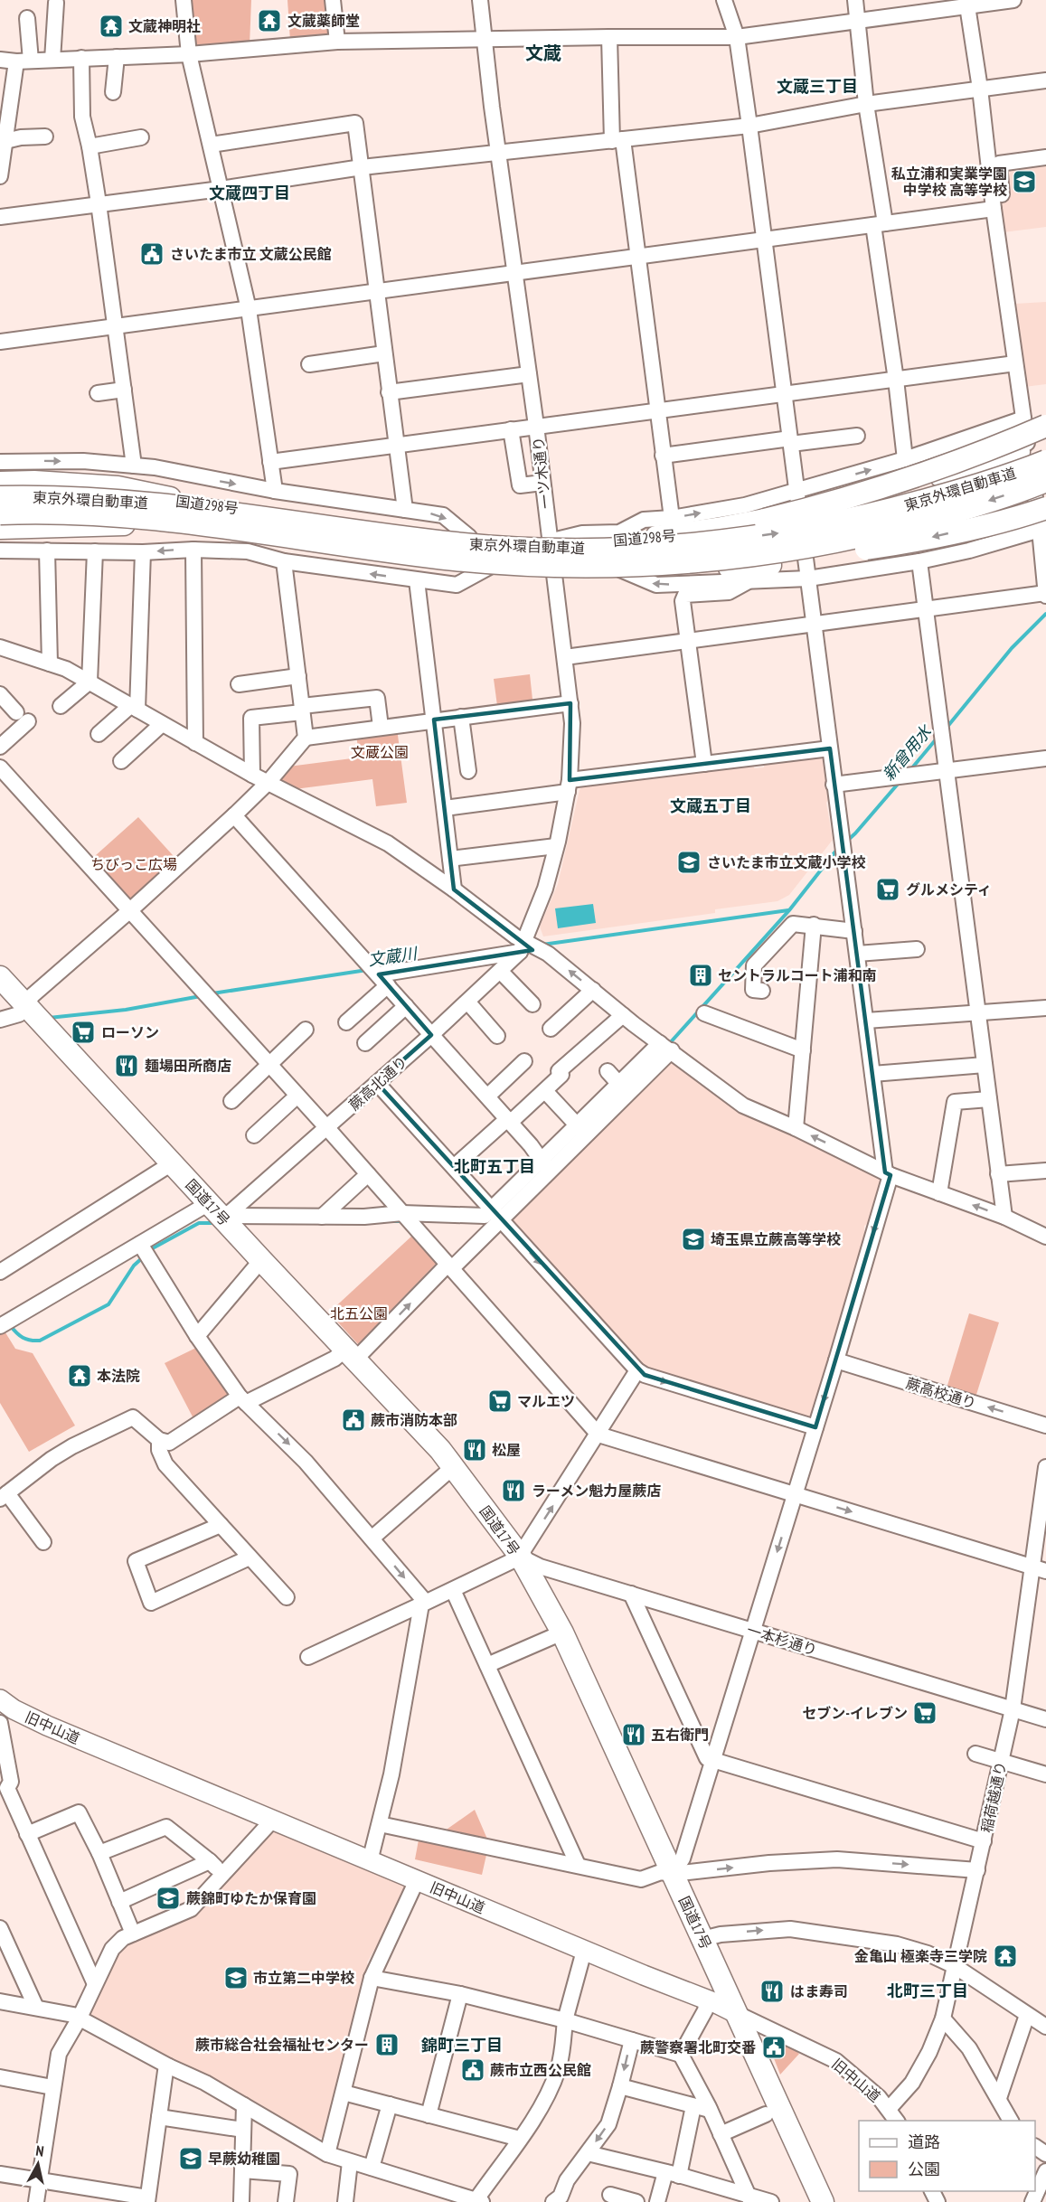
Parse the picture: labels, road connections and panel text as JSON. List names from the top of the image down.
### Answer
{
  "streets": {
    "highway": ["東京外環自動車道", "国道298号", "国道17号"],
    "main road": ["旧中山道"],
    "street": [
      "一ツ木通り",
      "蕨高北通り",
      "蕨高校通り",
      "一本杉通り",
      "稲荷越通り"
    ]
  },
  "crossings": [
    ["一ツ木通り", "国道298号"],
    ["一ツ木通り", "蕨高北通り"],
    ["蕨高北通り", "国道17号"],
    ["国道17号", "一本杉通り"],
    ["国道17号", "旧中山道"],
    ["一本杉通り", "稲荷越通り"],
    ["旧中山道", "稲荷越通り"]
  ],
  "one_way": ["蕨高校通り"],
  "districts": [
    "文蔵",
    "文蔵三丁目",
    "文蔵四丁目",
    "文蔵五丁目",
    "北町五丁目",
    "北町三丁目",
    "錦町三丁目"
  ],
  "water": ["新曾用水", "文蔵川"],
  "parks": ["文蔵公園", "ちびっこ広場", "北五公園"],
  "places": {
    "temple": [
      "文蔵薬師堂",
      "文蔵神明社",
      "本法院",
      "金亀山 極楽寺三学院"
    ],
    "school or university": [
      "私立浦和実業学園 中学校 高等学校",
      "さいたま市立文蔵小学校",
      "埼玉県立蕨高等学校",
      "蕨錦町ゆたか保育園",
      "市立第二中学校",
      "早蕨幼稚園"
    ],
    "public building": [
      "さいたま市立 文蔵公民館",
      "蕨市消防本部",
      "蕨警察署北町交番",
      "蕨市立西公民館"
    ],
    "supermarket": [
      "グルメシティ",
      "ローソン",
      "マルエツ",
      "セブン-イレブン"
    ],
    "building": ["セントラルコート浦和南", "蕨市総合社会福祉センター"],
    "restaurant": [
      "麺場田所商店",
      "松屋",
      "ラーメン魁力屋蕨店",
      "五右衛門",
      "はま寿司"
    ]
  },
  "legend": ["道路", "公園"],
  "north": "top"
}
